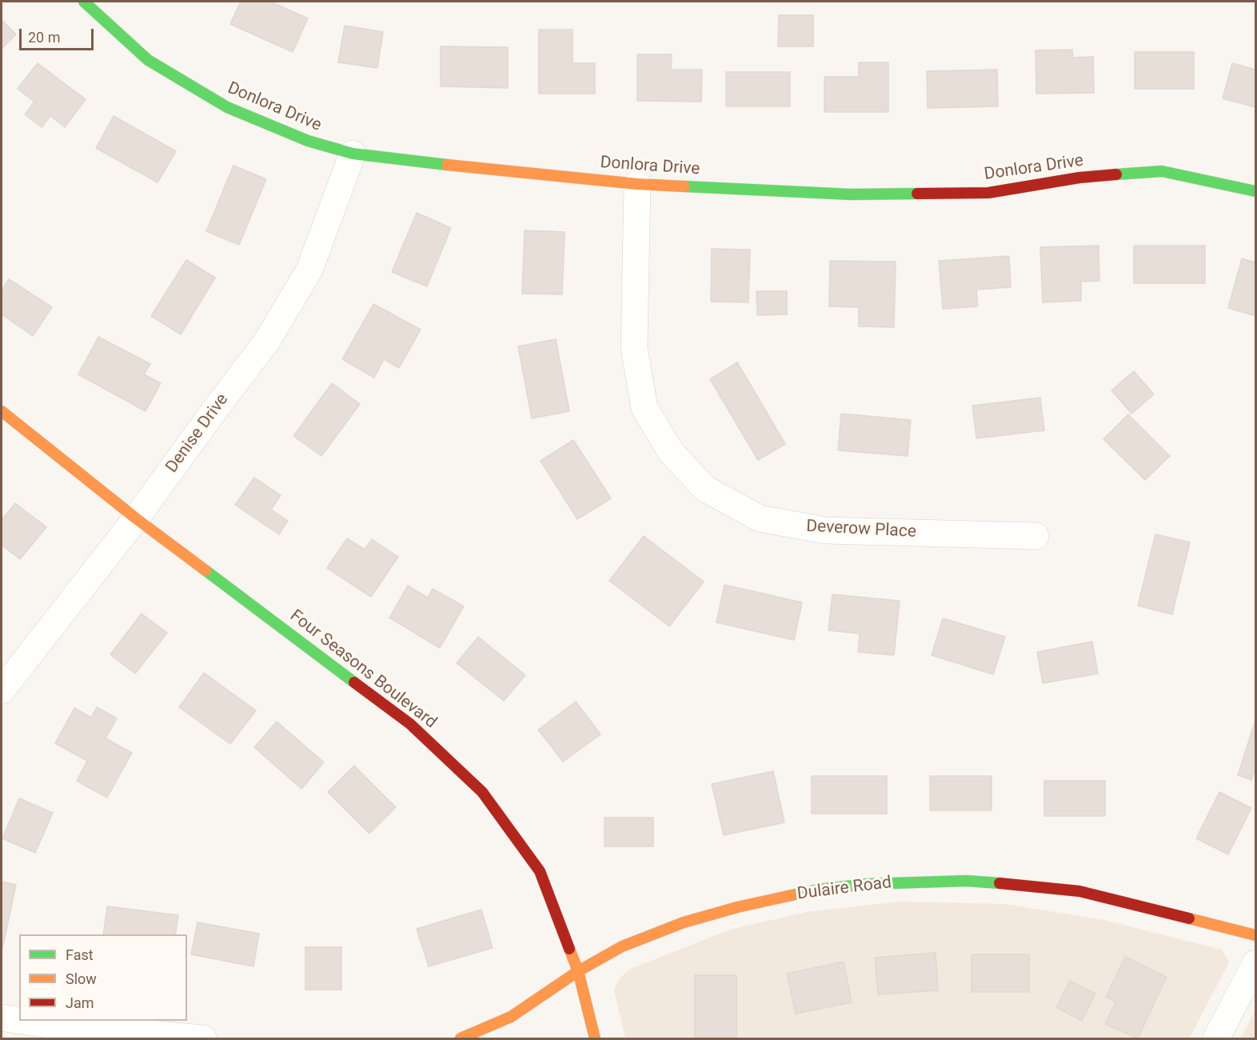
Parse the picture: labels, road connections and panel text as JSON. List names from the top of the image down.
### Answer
{
  "streets": {
    "street": [
      "Donlora Drive",
      "Denise Drive",
      "Deverow Place",
      "Four Seasons Boulevard",
      "Dulaire Road"
    ]
  },
  "crossings": [
    ["Donlora Drive", "Denise Drive"],
    ["Donlora Drive", "Deverow Place"],
    ["Denise Drive", "Four Seasons Boulevard"],
    ["Four Seasons Boulevard", "Dulaire Road"]
  ],
  "legend": ["Fast", "Slow", "Jam"],
  "scale_bar": "20 m"
}
